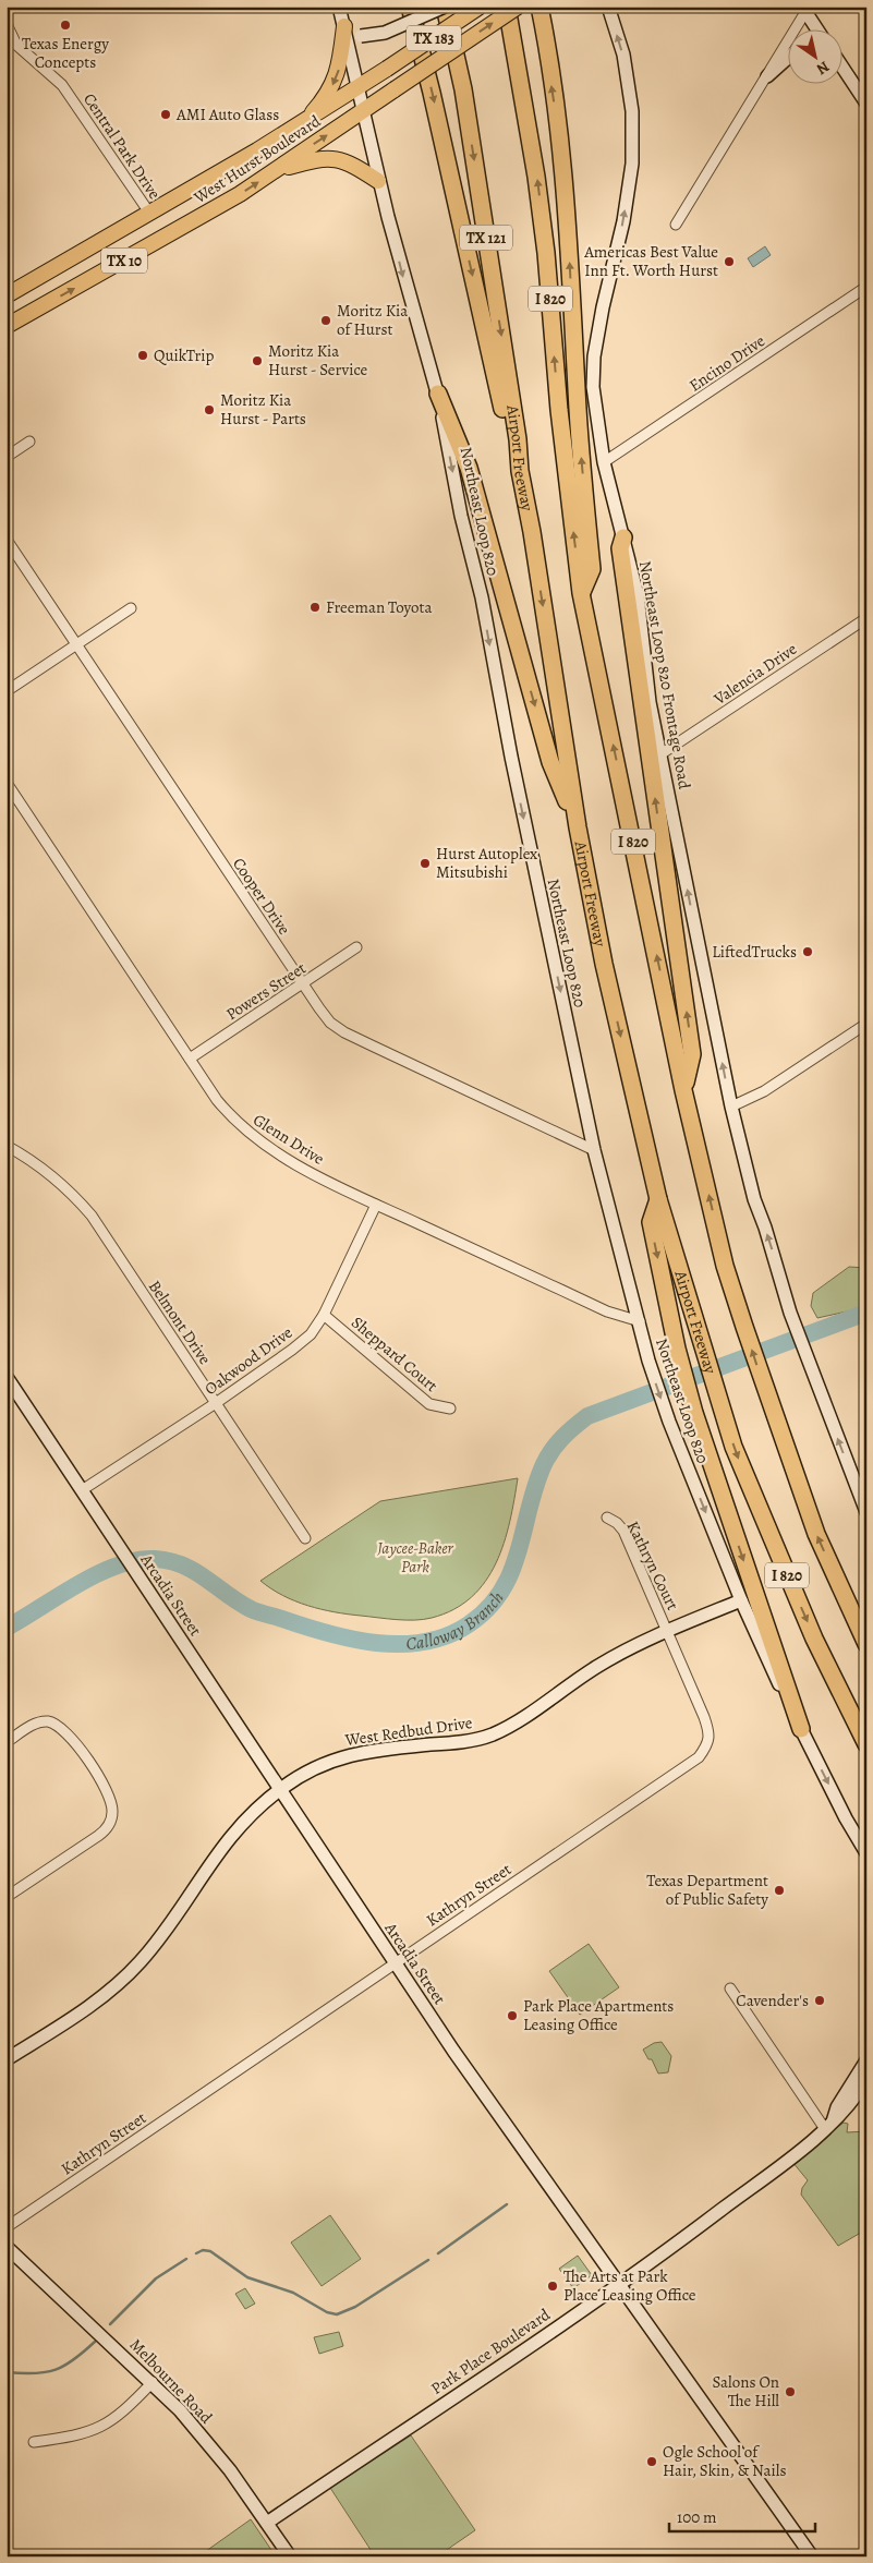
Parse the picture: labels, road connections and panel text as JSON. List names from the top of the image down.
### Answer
{
  "streets": {
    "highway": ["TX 121", "I 820", "Airport Freeway"],
    "main road": ["TX 183", "West Hurst Boulevard", "TX 10"],
    "street": [
      "Central Park Drive",
      "Encino Drive",
      "Northeast Loop 820",
      "Valencia Drive",
      "Northeast Loop 820 Frontage Road",
      "Cooper Drive",
      "Powers Street",
      "Glenn Drive",
      "Belmont Drive",
      "Sheppard Court",
      "Oakwood Drive",
      "Kathryn Court",
      "Arcadia Street",
      "West Redbud Drive",
      "Kathryn Street",
      "Park Place Boulevard",
      "Melbourne Road"
    ]
  },
  "crossings": [
    ["Central Park Drive", "West Hurst Boulevard"],
    ["West Hurst Boulevard", "Northeast Loop 820"],
    ["I 820", "Airport Freeway"],
    ["Encino Drive", "Northeast Loop 820 Frontage Road"],
    ["Northeast Loop 820", "Cooper Drive"],
    ["Northeast Loop 820", "Glenn Drive"],
    ["Northeast Loop 820", "West Redbud Drive"],
    ["Valencia Drive", "Northeast Loop 820 Frontage Road"],
    ["Cooper Drive", "Powers Street"],
    ["Powers Street", "Glenn Drive"],
    ["Glenn Drive", "Oakwood Drive"],
    ["Belmont Drive", "Oakwood Drive"],
    ["Sheppard Court", "Oakwood Drive"],
    ["Oakwood Drive", "Arcadia Street"],
    ["Kathryn Court", "West Redbud Drive"],
    ["Kathryn Court", "Kathryn Street"],
    ["Arcadia Street", "West Redbud Drive"],
    ["Arcadia Street", "Kathryn Street"],
    ["Arcadia Street", "Park Place Boulevard"],
    ["West Redbud Drive", "Kathryn Street"],
    ["Park Place Boulevard", "Melbourne Road"]
  ],
  "one_way": ["Northeast Loop 820", "Northeast Loop 820 Frontage Road"],
  "water": ["Calloway Branch"],
  "parks": ["Jaycee-Baker Park"],
  "places": [
    "Texas Energy Concepts",
    "AMI Auto Glass",
    "Americas Best Value Inn Ft. Worth Hurst",
    "Moritz Kia of Hurst",
    "QuikTrip",
    "Moritz Kia Hurst - Service",
    "Moritz Kia Hurst - Parts",
    "Freeman Toyota",
    "Hurst Autoplex Mitsubishi",
    "LiftedTrucks",
    "Texas Department of Public Safety",
    "Cavender's",
    "Park Place Apartments Leasing Office",
    "The Arts at Park Place Leasing Office",
    "Salons On The Hill",
    "Ogle School of Hair, Skin, & Nails"
  ],
  "scale_bar": "100 m",
  "north": "bottom right"
}
